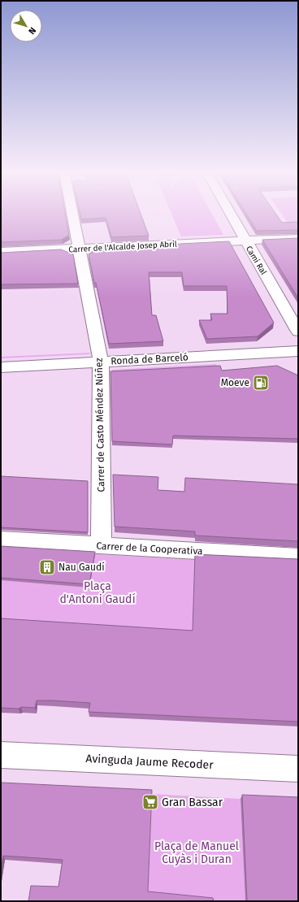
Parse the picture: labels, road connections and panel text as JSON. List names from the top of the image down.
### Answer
{
  "streets": {
    "street": [
      "Carrer de l'Alcalde Josep Abril",
      "Camí Ral",
      "Ronda de Barceló",
      "Carrer de Casto Méndez Núñez",
      "Carrer de la Cooperativa",
      "Avinguda Jaume Recoder"
    ]
  },
  "crossings": [
    ["Carrer de l'Alcalde Josep Abril", "Camí Ral"],
    ["Carrer de l'Alcalde Josep Abril", "Carrer de Casto Méndez Núñez"],
    ["Ronda de Barceló", "Carrer de Casto Méndez Núñez"],
    ["Carrer de Casto Méndez Núñez", "Carrer de la Cooperativa"]
  ],
  "parks": ["Plaça d'Antoni Gaudí", "Plaça de Manuel Cuyàs i Duran"],
  "places": {
    "fuel station": ["Moeve"],
    "building": ["Nau Gaudí"],
    "supermarket": ["Gran Bassar"]
  },
  "north": "bottom right"
}
